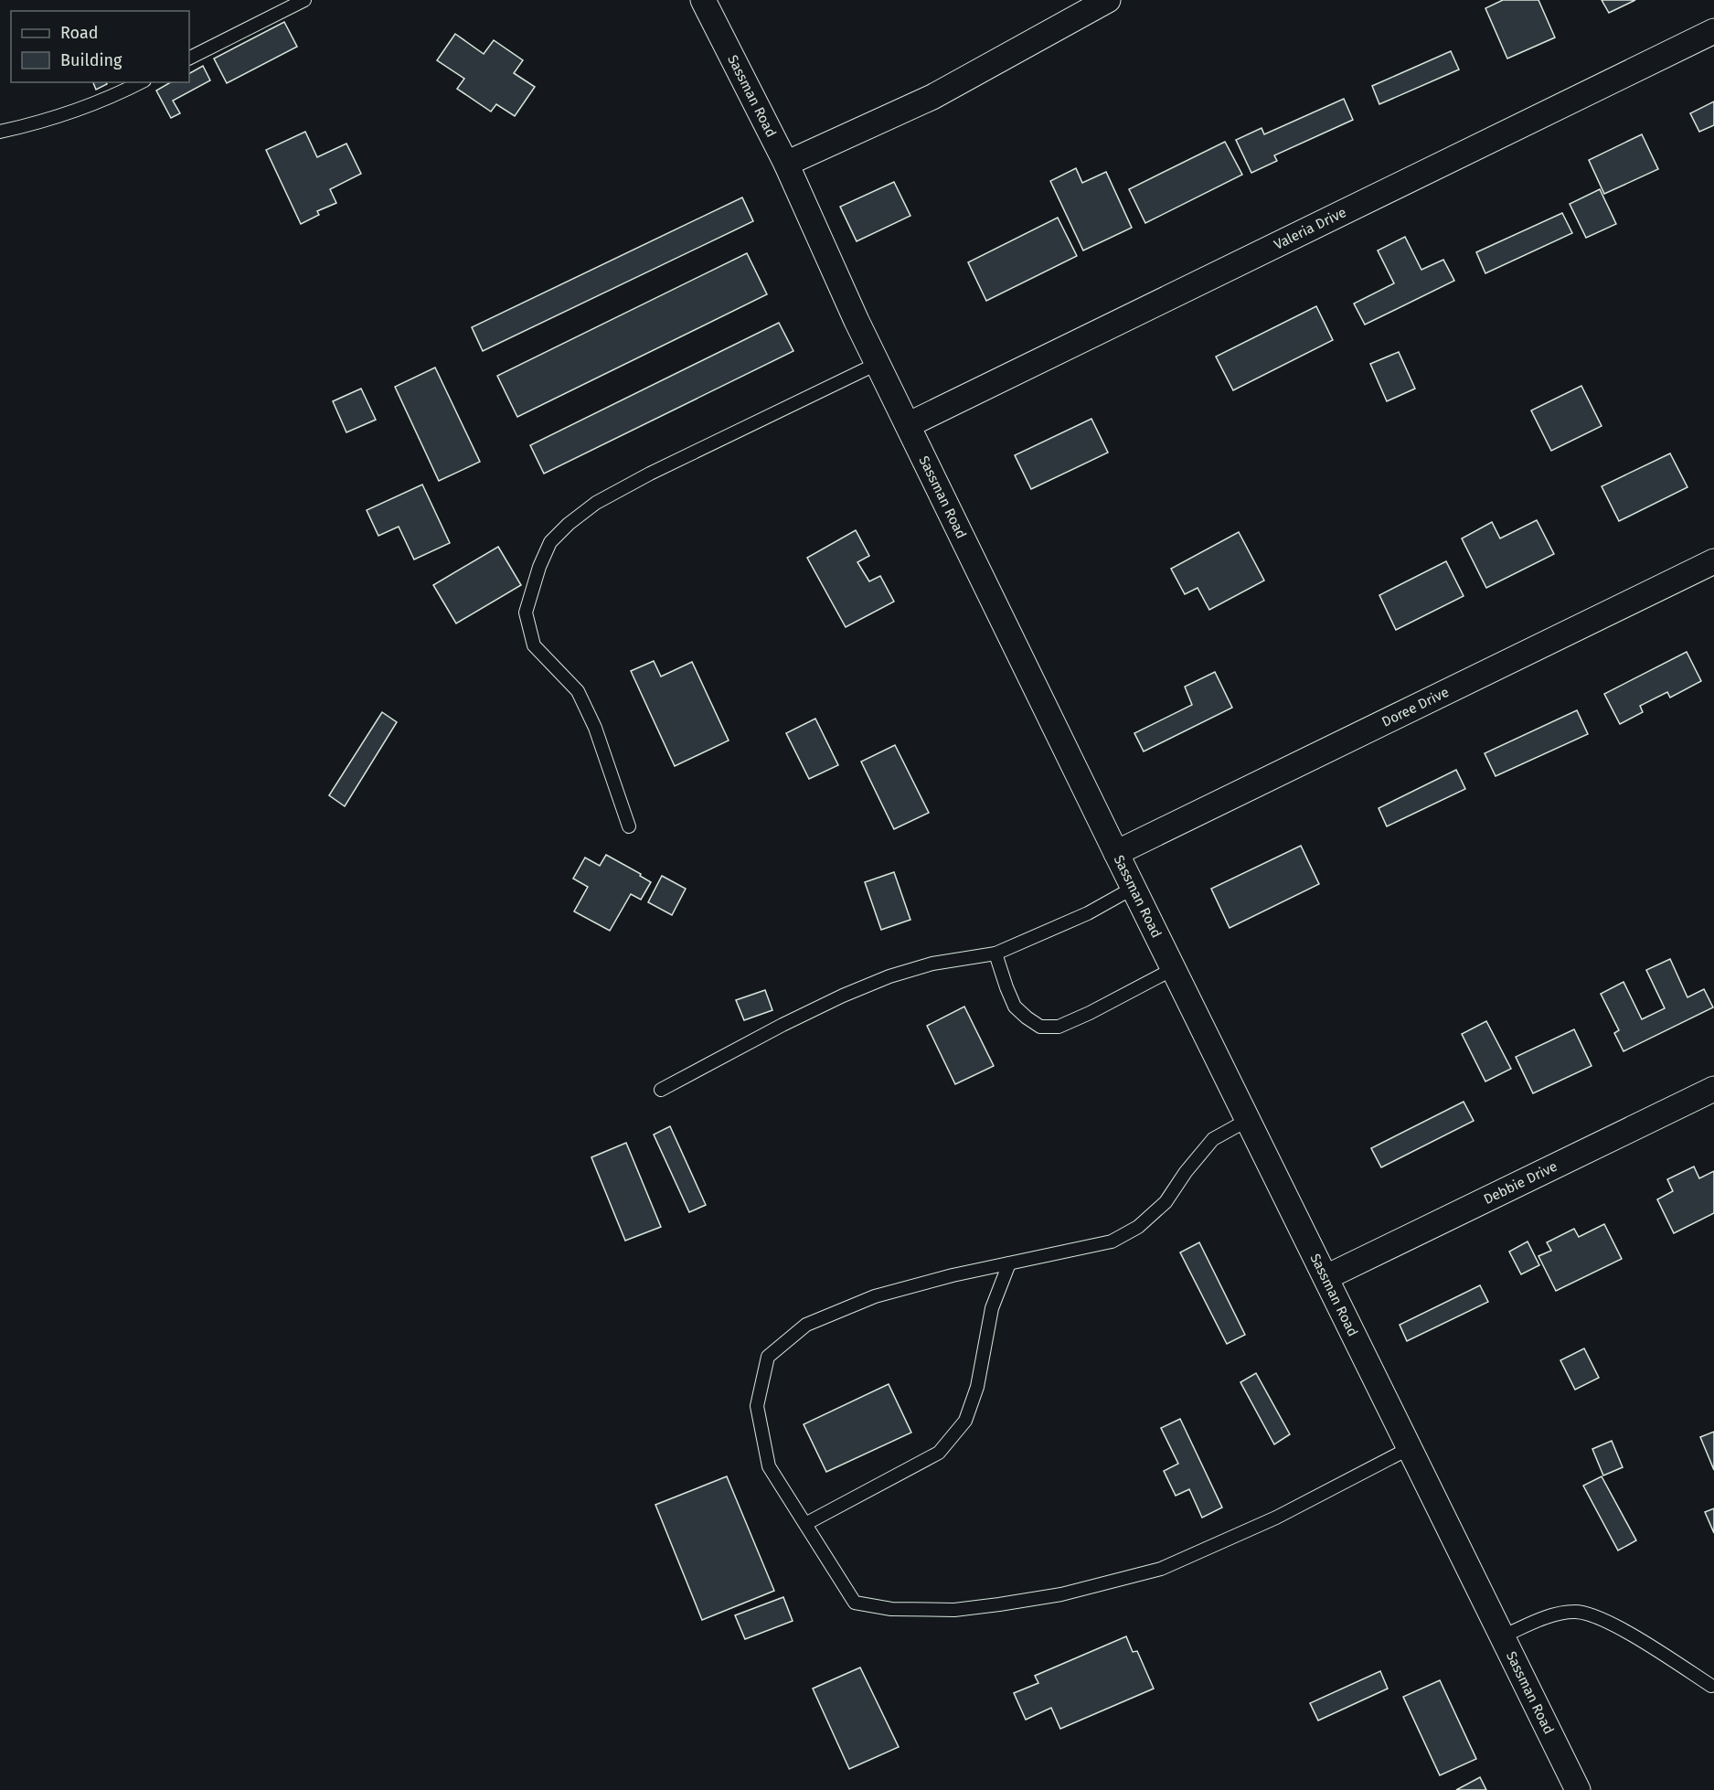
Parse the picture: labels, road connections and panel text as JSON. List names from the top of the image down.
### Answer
{
  "streets": {
    "street": [
      "Sassman Road",
      "Valeria Drive",
      "Doree Drive",
      "Debbie Drive"
    ]
  },
  "crossings": [
    ["Sassman Road", "Valeria Drive"],
    ["Sassman Road", "Doree Drive"],
    ["Sassman Road", "Debbie Drive"]
  ],
  "legend": ["Road", "Building"]
}
